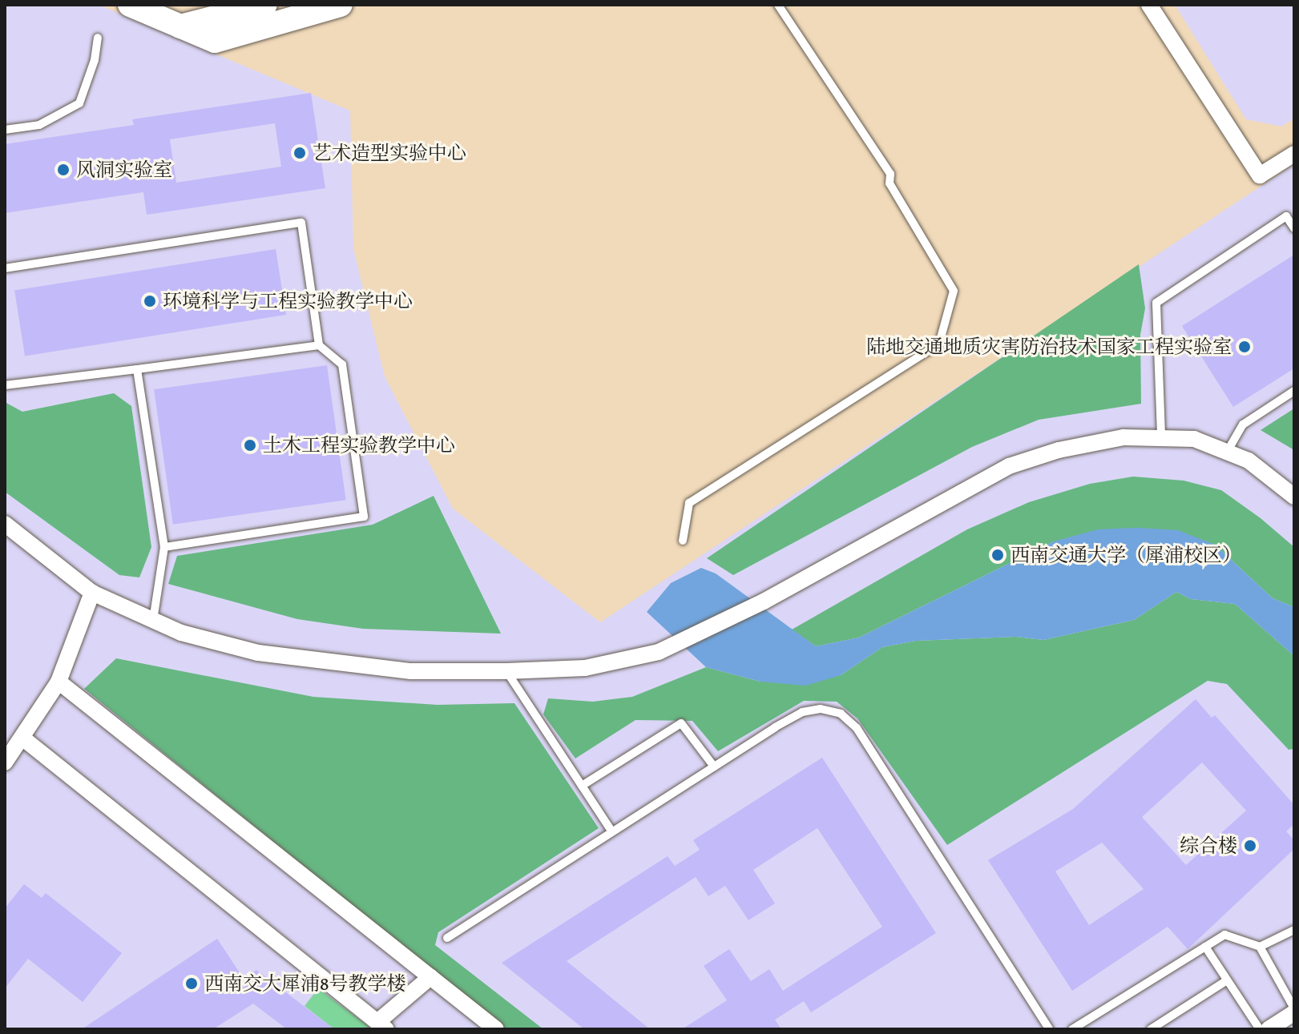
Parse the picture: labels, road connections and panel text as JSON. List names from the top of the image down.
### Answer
{
  "places": [
    "艺术造型实验中心",
    "风洞实验室",
    "环境科学与工程实验教学中心",
    "陆地交通地质灾害防治技术国家工程实验室",
    "土木工程实验教学中心",
    "西南交通大学（犀浦校区）",
    "综合楼",
    "西南交大犀浦8号教学楼"
  ]
}
